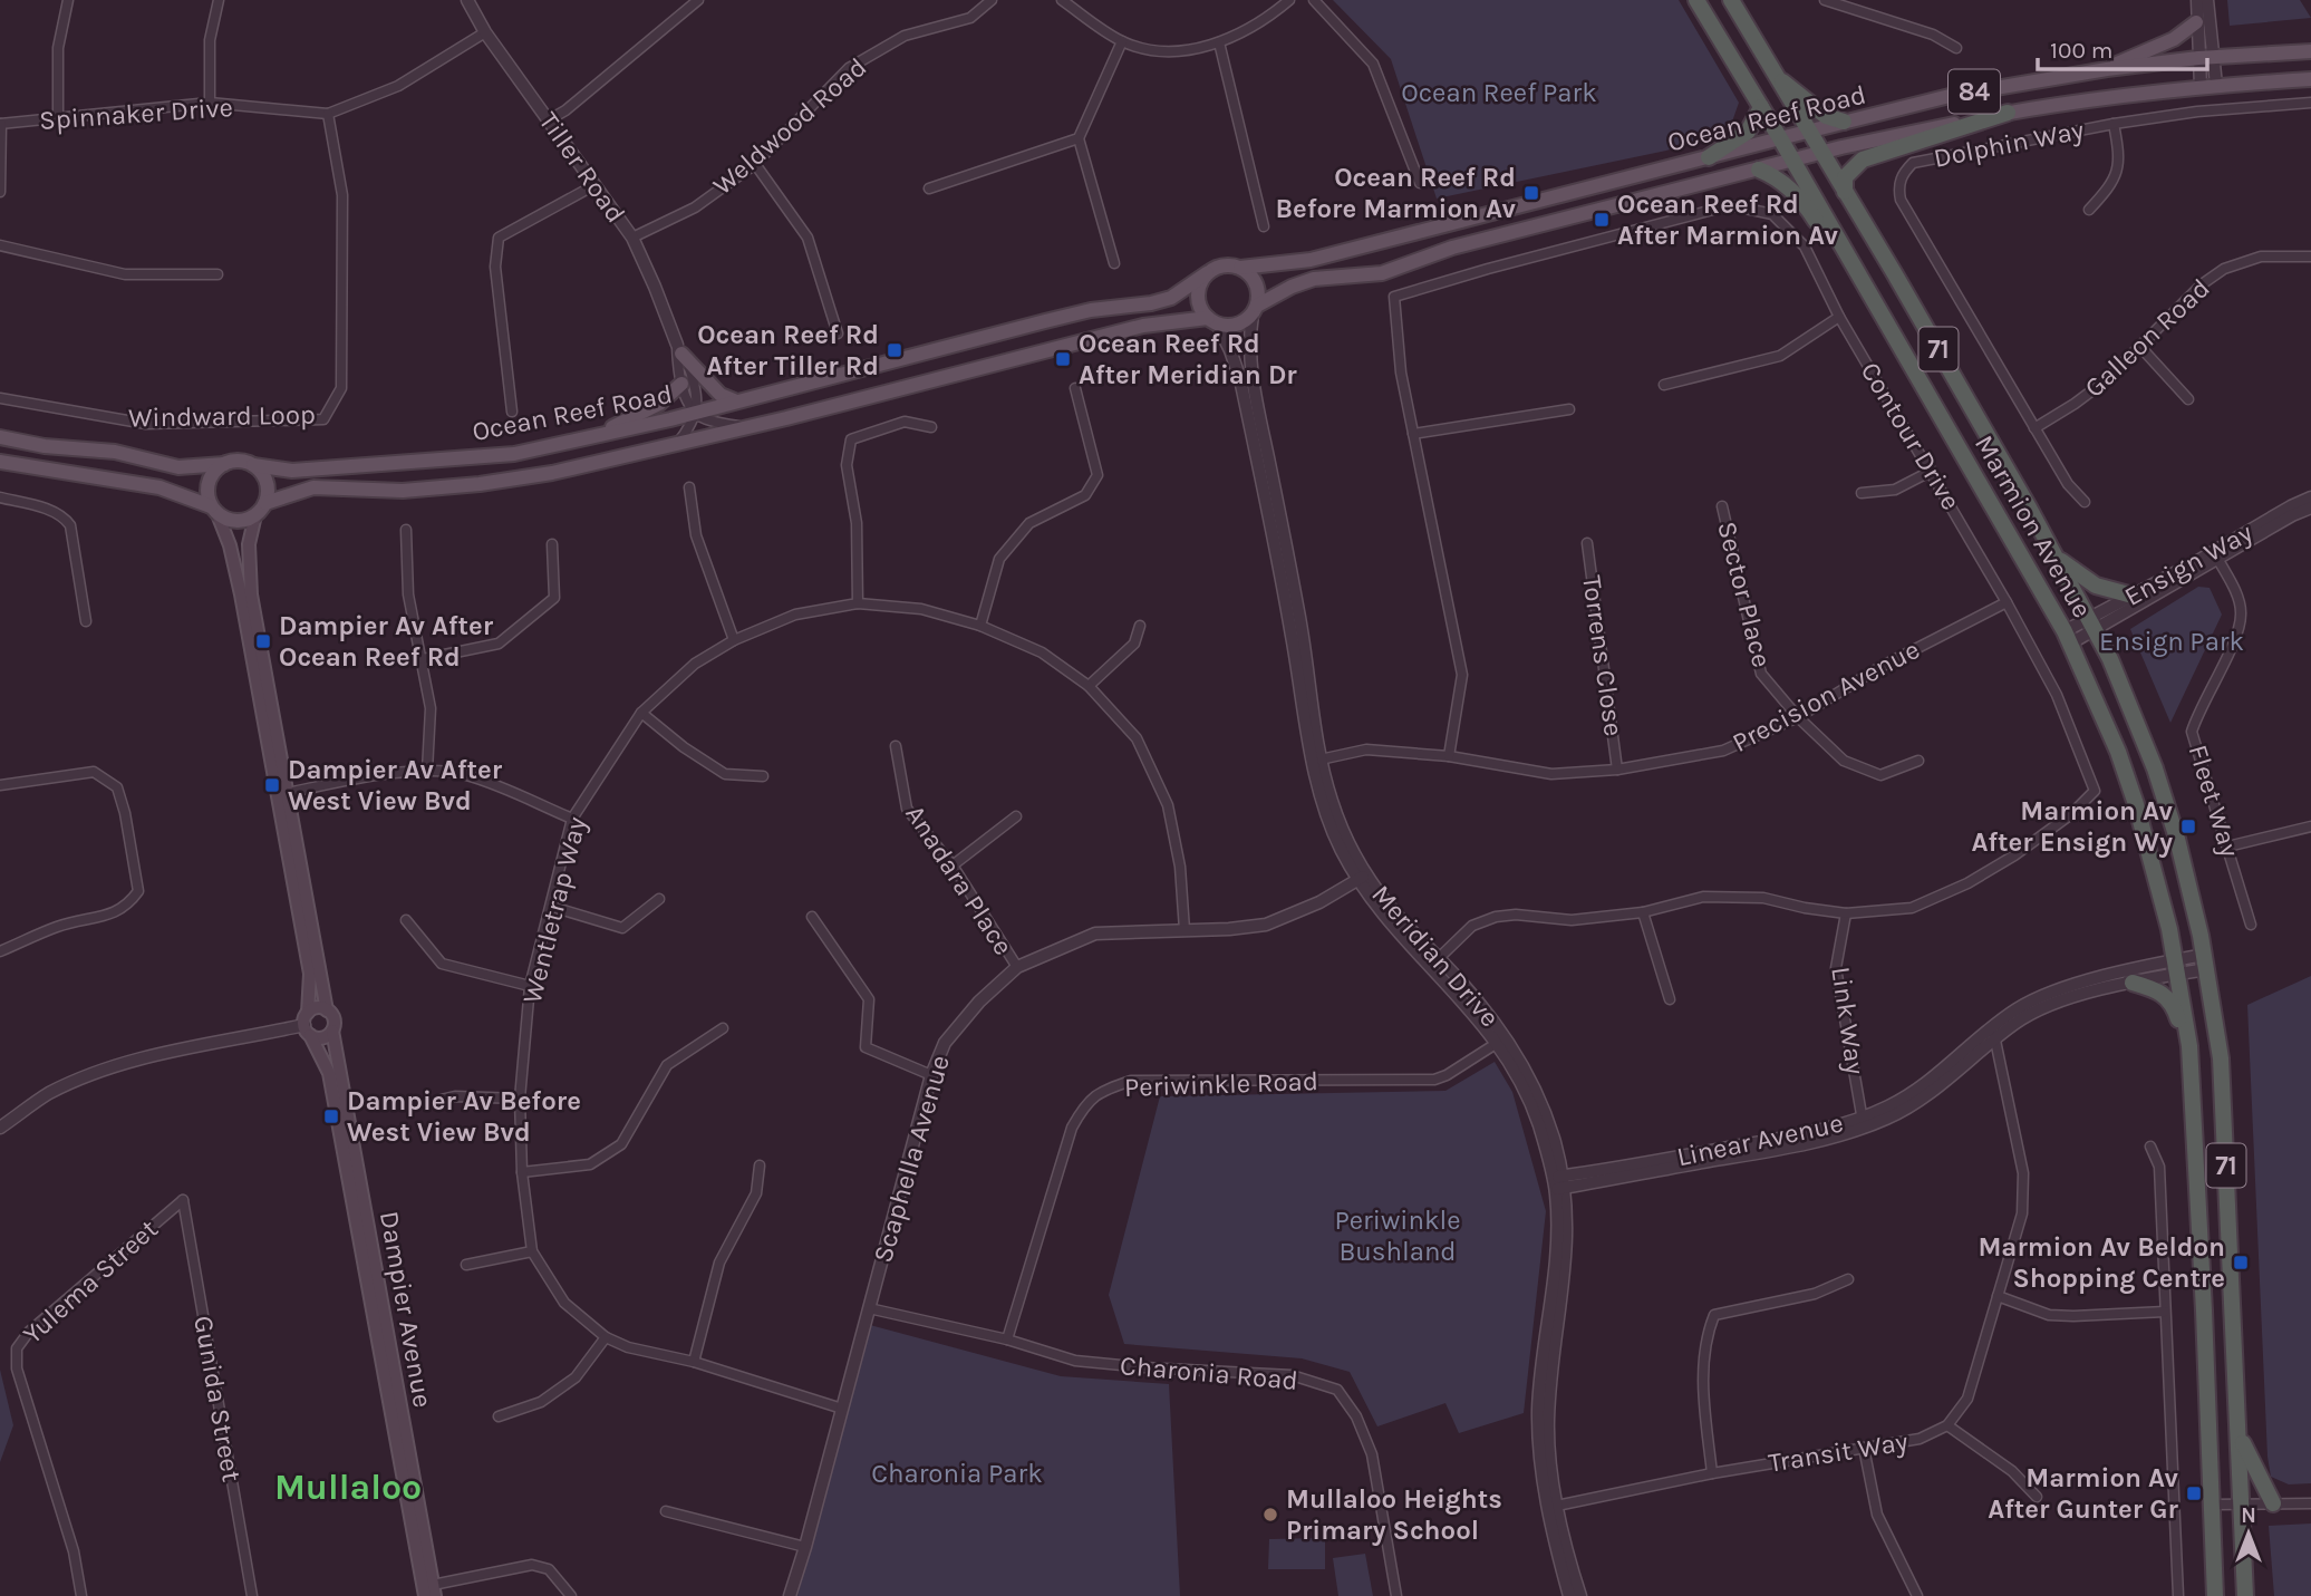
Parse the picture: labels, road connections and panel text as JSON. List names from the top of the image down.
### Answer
{
  "streets": {
    "highway": ["71", "Marmion Avenue"],
    "main road": ["84", "Ocean Reef Road", "Dampier Avenue"],
    "street": [
      "Spinnaker Drive",
      "Weldwood Road",
      "Dolphin Way",
      "Tiller Road",
      "Galleon Road",
      "Windward Loop",
      "Contour Drive",
      "Ensign Way",
      "Sector Place",
      "Torrens Close",
      "Precision Avenue",
      "Fleet Way",
      "Anadara Place",
      "Wentletrap Way",
      "Meridian Drive",
      "Link Way",
      "Periwinkle Road",
      "Linear Avenue",
      "Scaphella Avenue",
      "Yulema Street",
      "Charonia Road",
      "Gunida Street",
      "Transit Way"
    ]
  },
  "crossings": [
    ["Spinnaker Drive", "Tiller Road"],
    ["Spinnaker Drive", "Windward Loop"],
    ["Ocean Reef Road", "Tiller Road"],
    ["Ocean Reef Road", "Marmion Avenue"],
    ["Ocean Reef Road", "Meridian Drive"],
    ["Weldwood Road", "Tiller Road"],
    ["Dolphin Way", "Galleon Road"],
    ["Contour Drive", "Precision Avenue"],
    ["Contour Drive", "Meridian Drive"],
    ["Contour Drive", "Link Way"],
    ["Marmion Avenue", "Ensign Way"],
    ["Marmion Avenue", "Linear Avenue"],
    ["Ensign Way", "Fleet Way"],
    ["Sector Place", "Precision Avenue"],
    ["Torrens Close", "Precision Avenue"],
    ["Precision Avenue", "Meridian Drive"],
    ["Anadara Place", "Scaphella Avenue"],
    ["Wentletrap Way", "Scaphella Avenue"],
    ["Meridian Drive", "Periwinkle Road"],
    ["Meridian Drive", "Linear Avenue"],
    ["Meridian Drive", "Scaphella Avenue"],
    ["Meridian Drive", "Transit Way"],
    ["Link Way", "Linear Avenue"],
    ["Periwinkle Road", "Charonia Road"],
    ["Scaphella Avenue", "Charonia Road"],
    ["Yulema Street", "Gunida Street"]
  ],
  "districts": ["Mullaloo"],
  "parks": [
    "Ocean Reef Park",
    "Ensign Park",
    "Periwinkle Bushland",
    "Charonia Park"
  ],
  "places": {
    "transit": [
      "Ocean Reef Rd Before Marmion Av",
      "Ocean Reef Rd After Marmion Av",
      "Ocean Reef Rd After Tiller Rd",
      "Ocean Reef Rd After Meridian Dr",
      "Dampier Av After Ocean Reef Rd",
      "Dampier Av After West View Bvd",
      "Marmion Av After Ensign Wy",
      "Dampier Av Before West View Bvd",
      "Marmion Av Beldon Shopping Centre",
      "Marmion Av After Gunter Gr"
    ],
    "other": ["Mullaloo Heights Primary School"]
  },
  "scale_bar": "100 m",
  "north": "top"
}
